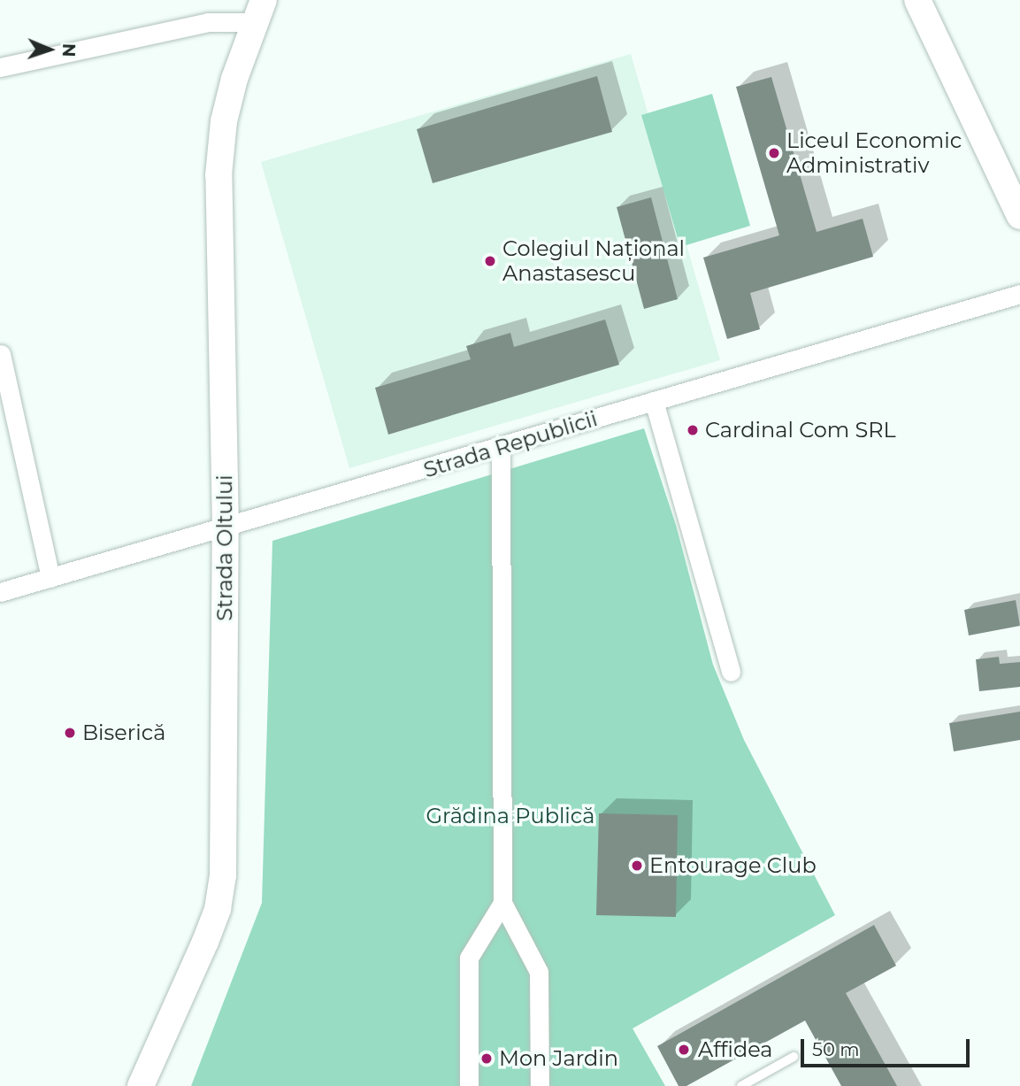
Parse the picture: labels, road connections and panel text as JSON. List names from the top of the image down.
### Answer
{
  "streets": {
    "main road": ["Strada Oltului"],
    "street": ["Strada Republicii"]
  },
  "crossings": [
    ["Strada Republicii", "Strada Oltului"]
  ],
  "parks": ["Grădina Publică"],
  "places": [
    "Liceul Economic Administrativ",
    "Colegiul Național Anastasescu",
    "Cardinal Com SRL",
    "Biserică",
    "Entourage Club",
    "Affidea",
    "Mon Jardin"
  ],
  "scale_bar": "50 m",
  "north": "right"
}
